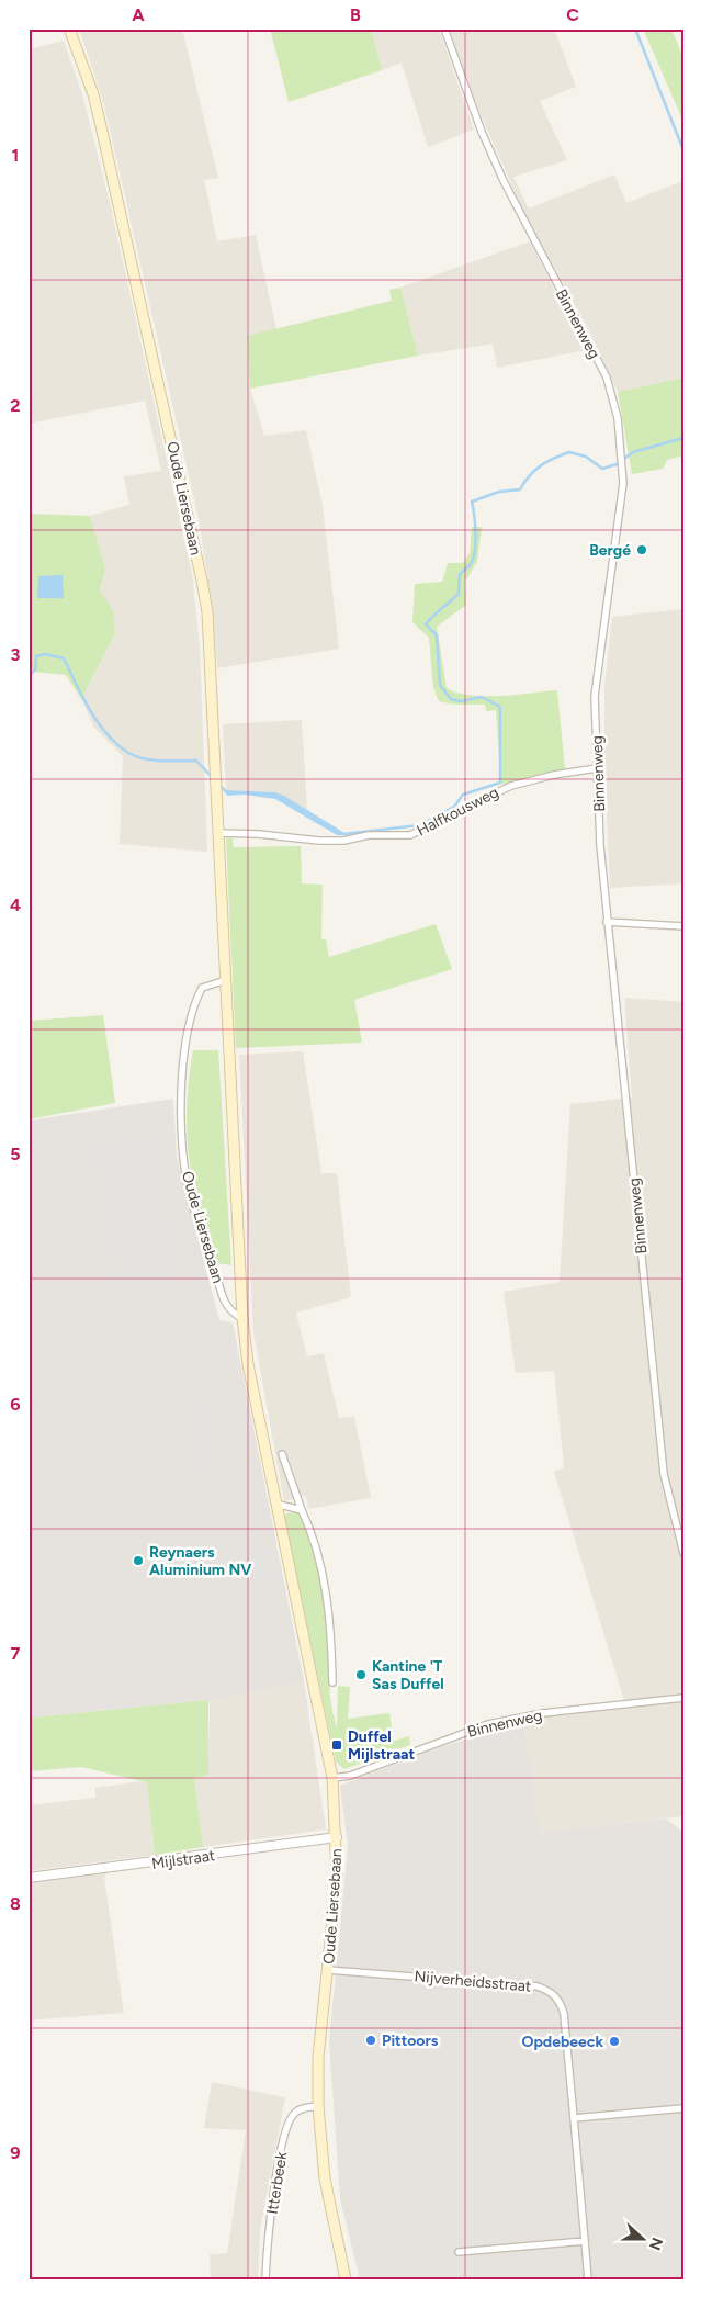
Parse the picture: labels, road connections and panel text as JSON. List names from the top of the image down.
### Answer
{
  "streets": {
    "main road": ["Oude Liersebaan"],
    "street": [
      "Binnenweg",
      "Halfkousweg",
      "Mijlstraat",
      "Nijverheidsstraat",
      "Itterbeek"
    ]
  },
  "crossings": [
    ["Binnenweg", "Oude Liersebaan"],
    ["Binnenweg", "Halfkousweg"],
    ["Oude Liersebaan", "Halfkousweg"],
    ["Oude Liersebaan", "Mijlstraat"],
    ["Oude Liersebaan", "Nijverheidsstraat"],
    ["Oude Liersebaan", "Itterbeek"]
  ],
  "places": {
    "other": [
      "Bergé",
      "Reynaers Aluminium NV",
      "Kantine 'T Sas Duffel",
      "Pittoors",
      "Opdebeeck"
    ],
    "transit": ["Duffel Mijlstraat"]
  },
  "north": "right",
  "grid": {
    "columns": ["A", "B", "C"],
    "rows": [
      "1",
      "2",
      "3",
      "4",
      "5",
      "6",
      "7",
      "8",
      "9"
    ]
  }
}
